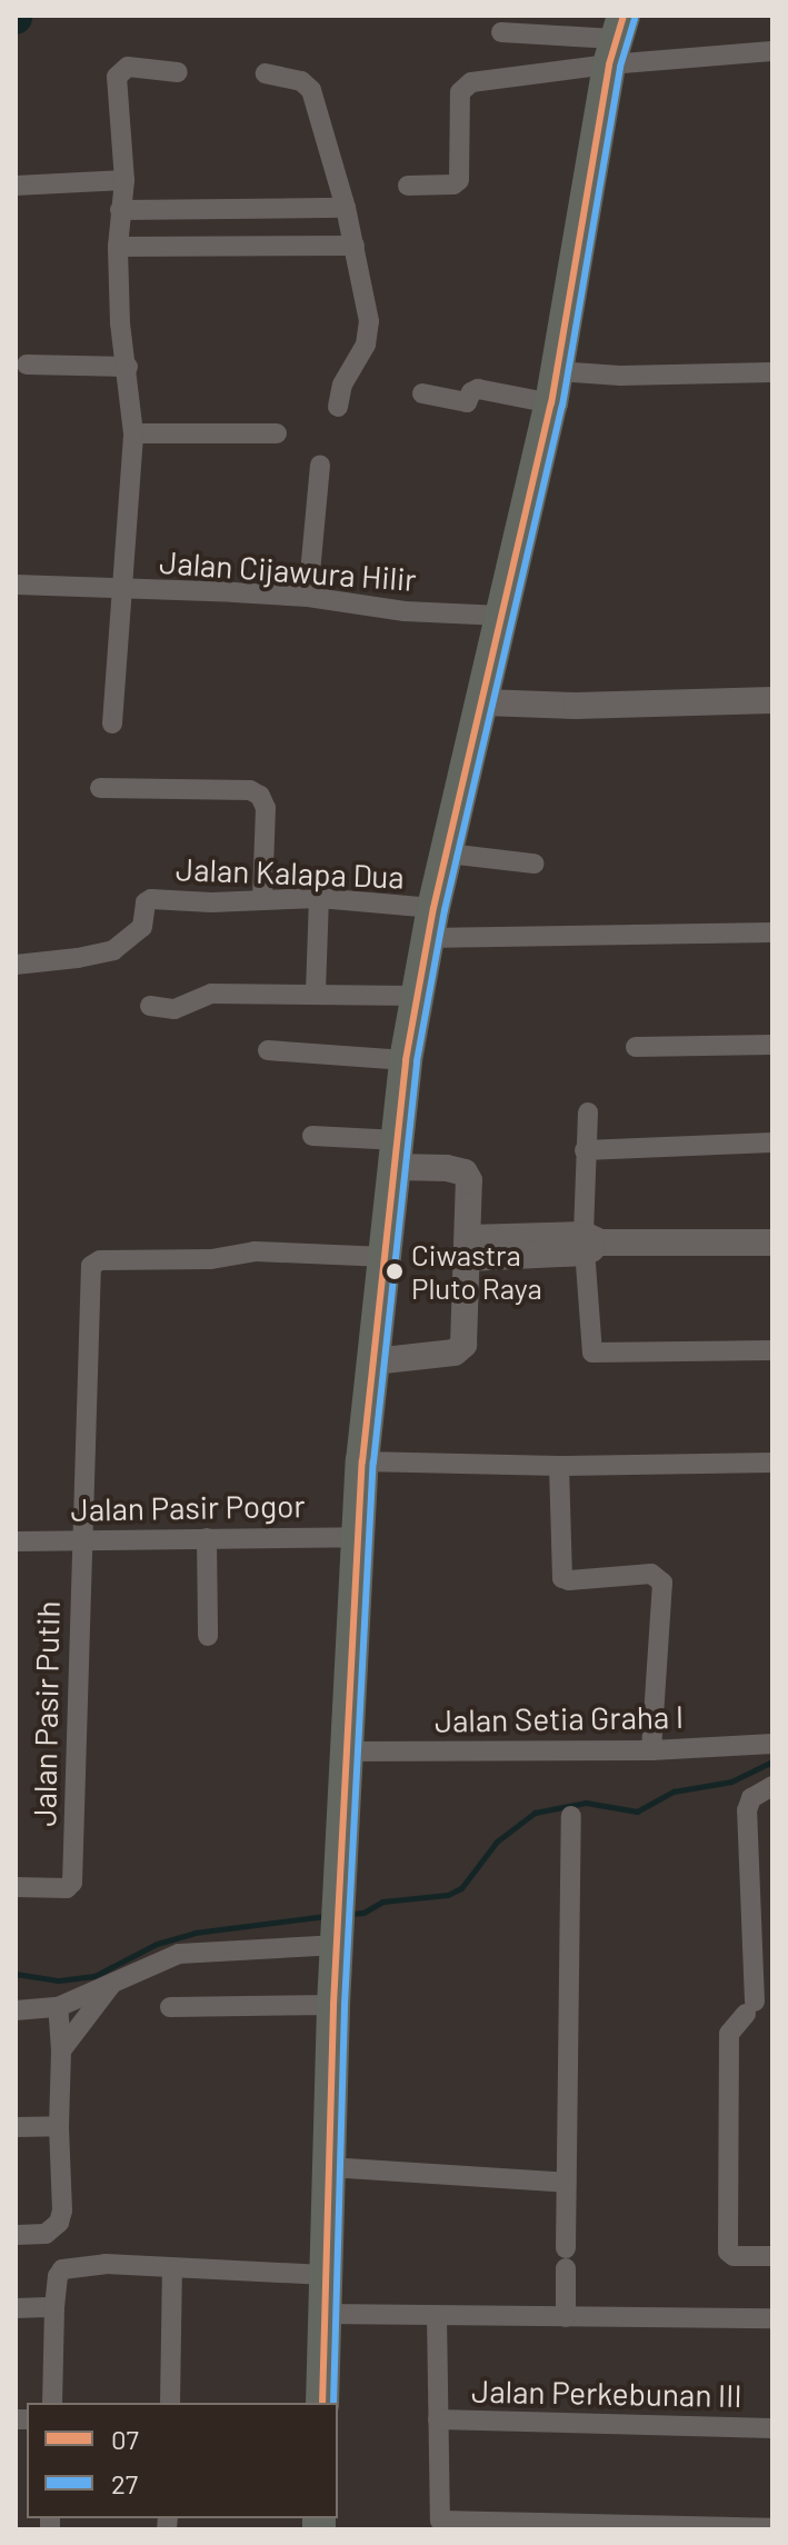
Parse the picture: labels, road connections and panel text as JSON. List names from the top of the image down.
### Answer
{
  "streets": {
    "street": [
      "Jalan Cijawura Hilir",
      "Jalan Kalapa Dua",
      "Jalan Pasir Pogor",
      "Jalan Pasir Putih",
      "Jalan Setia Graha I",
      "Jalan Perkebunan III"
    ]
  },
  "crossings": [
    ["Jalan Pasir Pogor", "Jalan Pasir Putih"]
  ],
  "places": ["Ciwastra Pluto Raya"],
  "lines": ["transit line 07", "transit line 27"],
  "legend": ["07", "27"]
}
